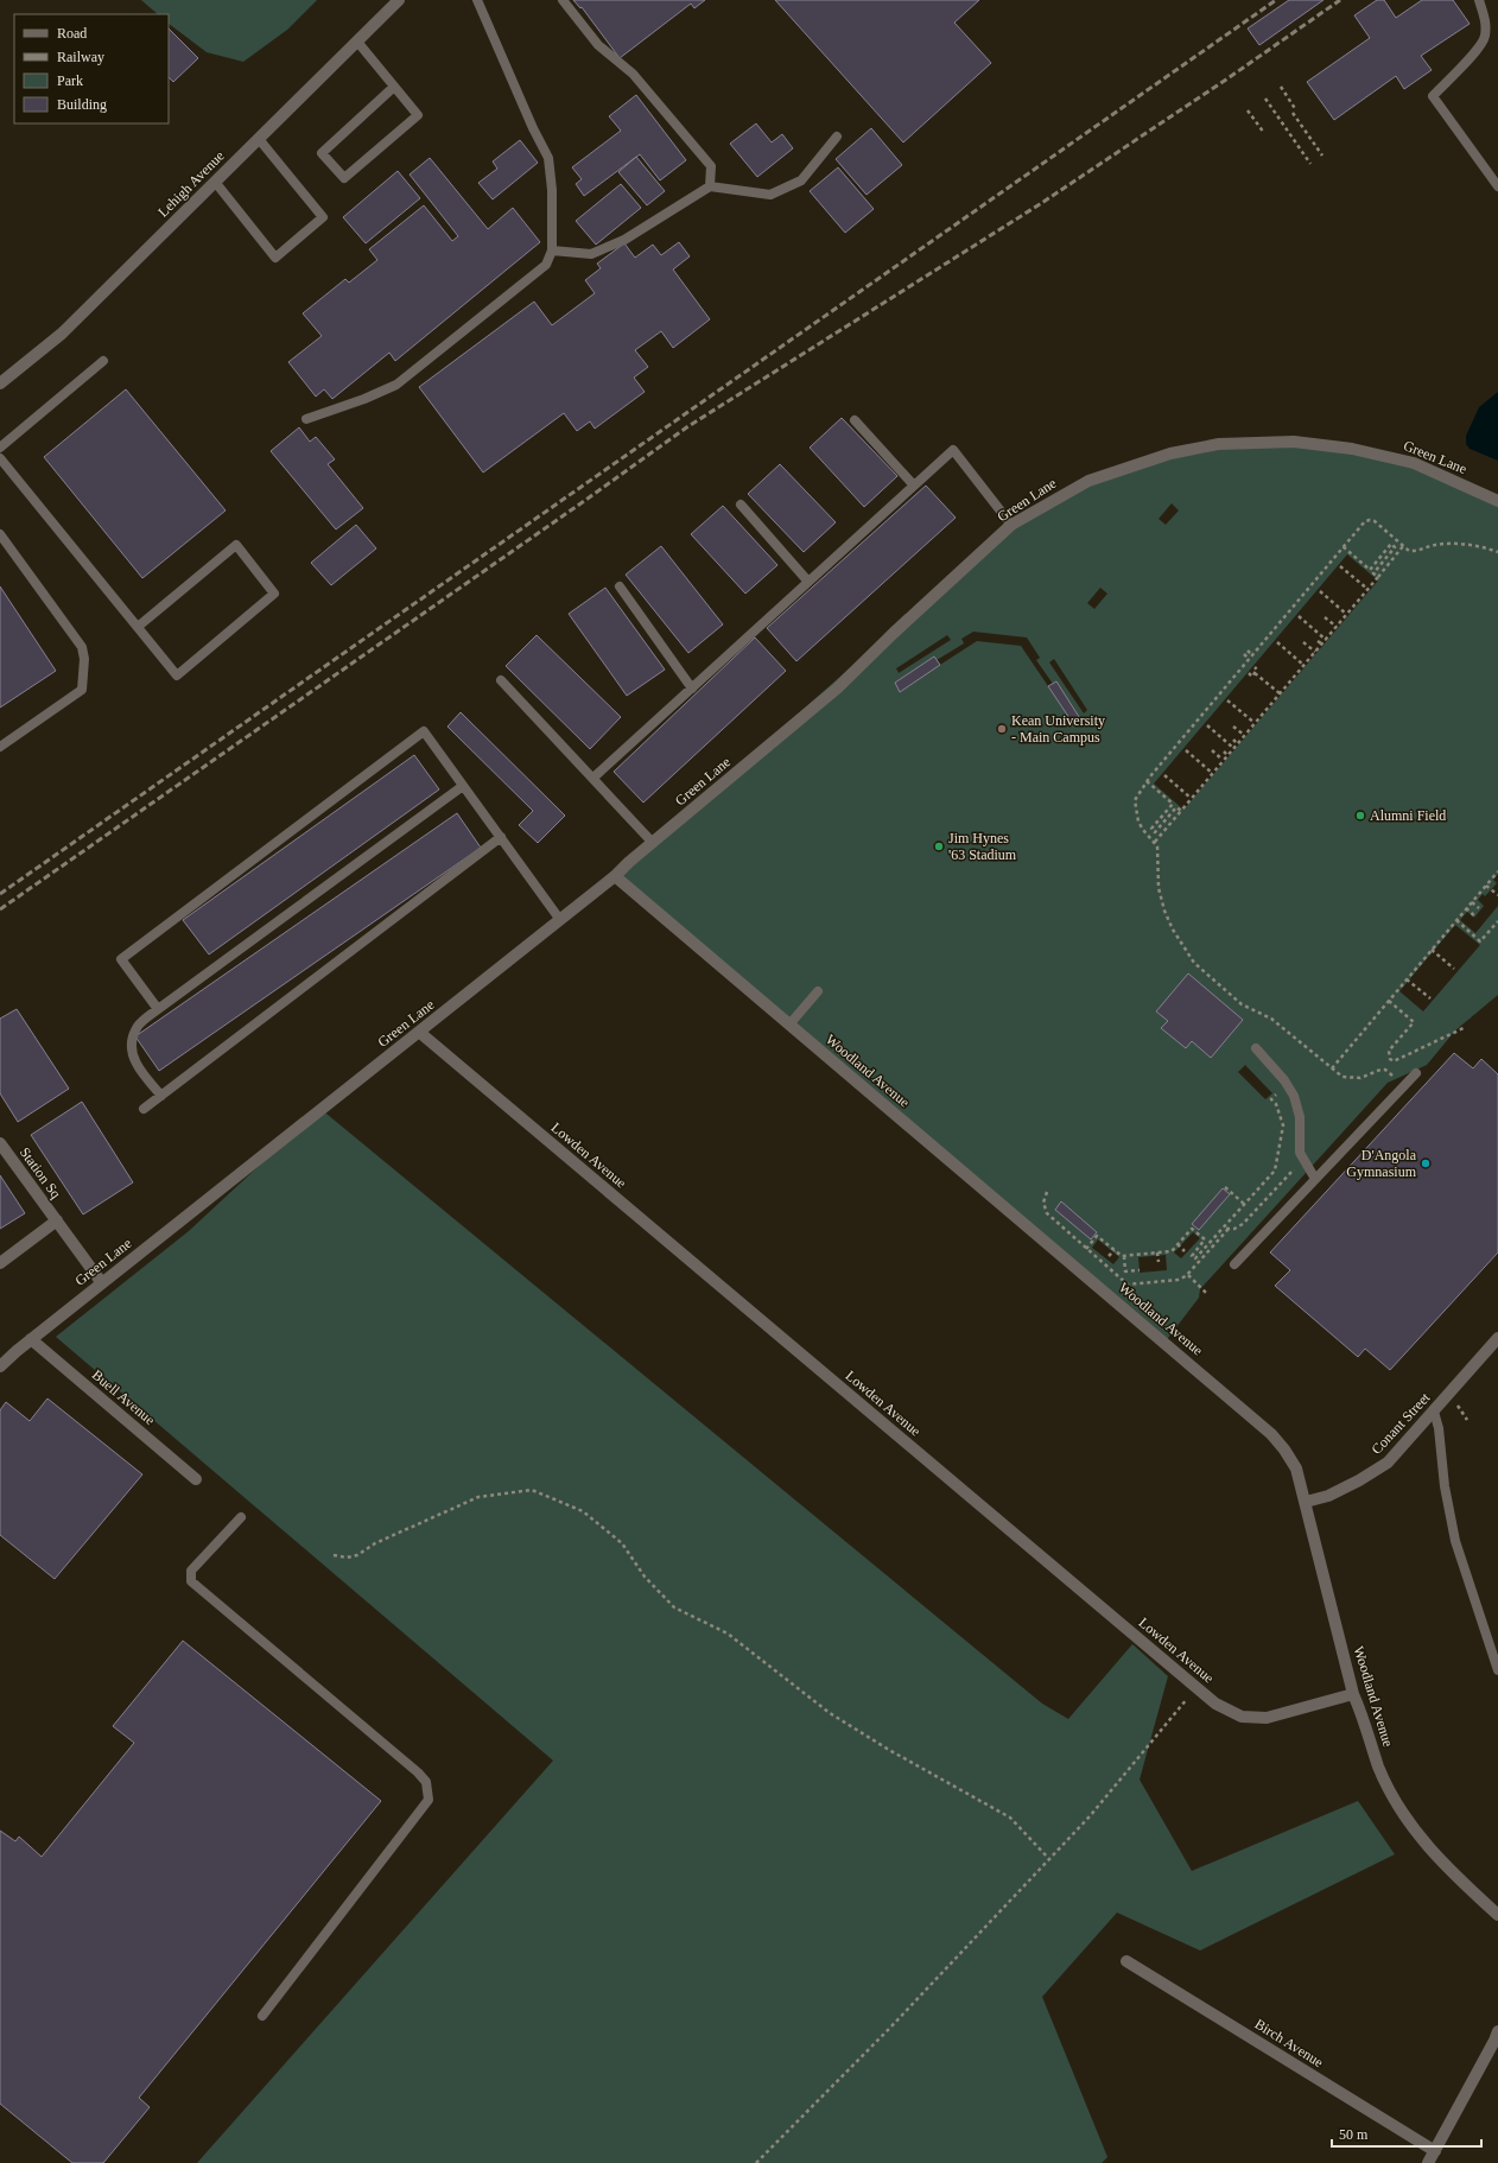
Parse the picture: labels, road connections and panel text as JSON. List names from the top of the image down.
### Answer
{
  "streets": {
    "street": [
      "Lehigh Avenue",
      "Green Lane",
      "Woodland Avenue",
      "Lowden Avenue",
      "Station Sq",
      "Buell Avenue",
      "Conant Street",
      "Birch Avenue"
    ]
  },
  "crossings": [
    ["Green Lane", "Woodland Avenue"],
    ["Green Lane", "Lowden Avenue"],
    ["Green Lane", "Station Sq"],
    ["Green Lane", "Buell Avenue"],
    ["Woodland Avenue", "Lowden Avenue"],
    ["Woodland Avenue", "Conant Street"]
  ],
  "places": [
    "Kean University - Main Campus",
    "Alumni Field",
    "Jim Hynes '63 Stadium",
    "D'Angola Gymnasium"
  ],
  "legend": [
    "Road",
    "Railway",
    "Park",
    "Building"
  ],
  "scale_bar": "50 m"
}
